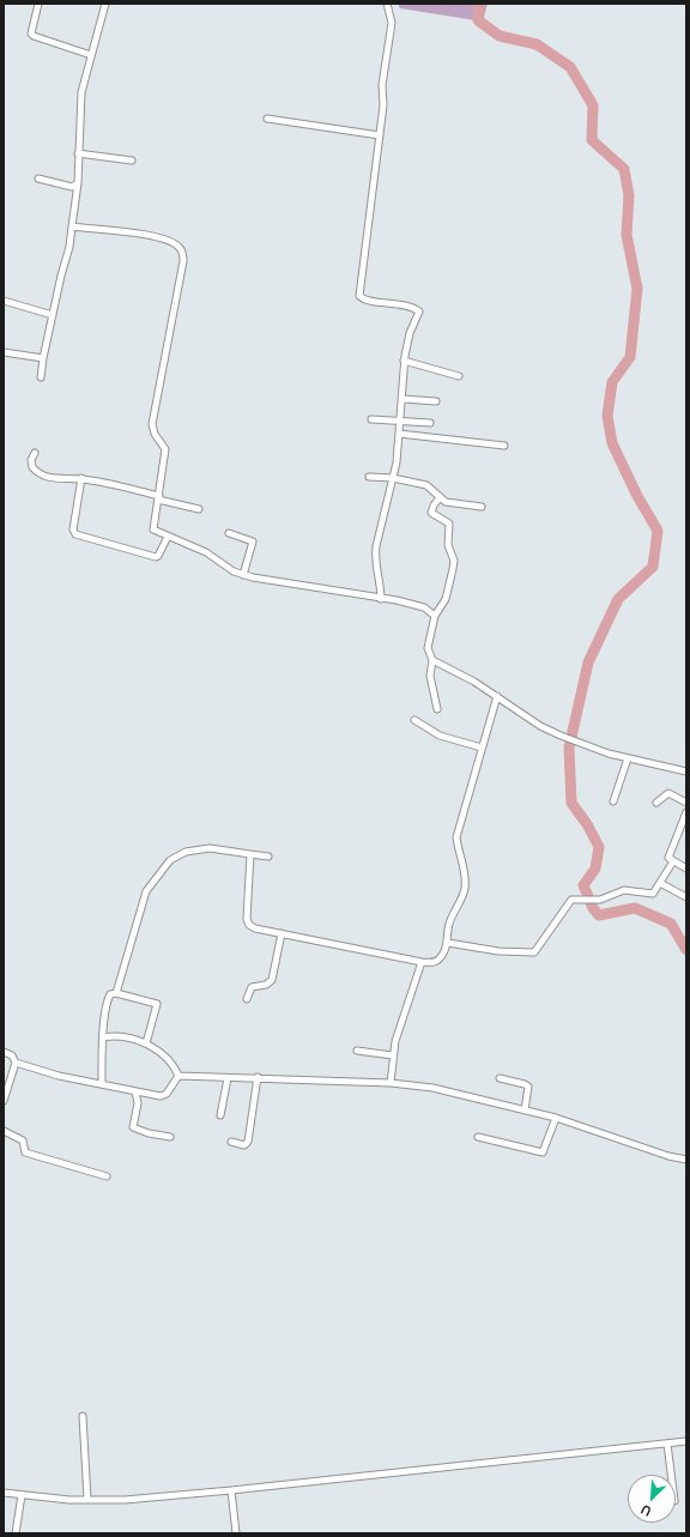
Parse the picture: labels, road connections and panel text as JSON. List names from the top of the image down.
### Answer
{
  "north": "bottom left"
}
